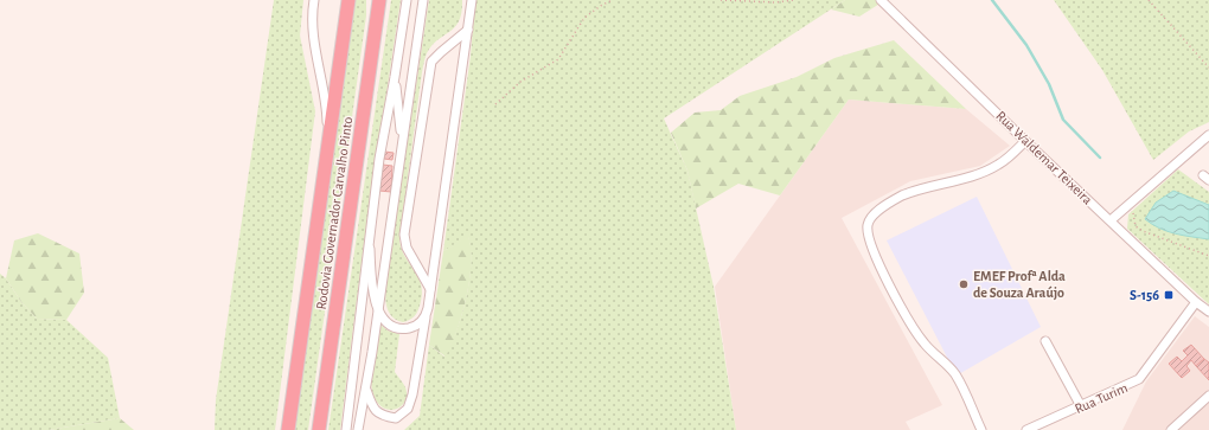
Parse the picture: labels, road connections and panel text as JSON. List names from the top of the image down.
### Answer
{
  "streets": {
    "highway": ["Rodovia Governador Carvalho Pinto"],
    "street": ["Rua Waldemar Teixeira", "Rua Turim"]
  },
  "crossings": [
    ["Rua Waldemar Teixeira", "Rua Turim"]
  ],
  "places": {
    "other": ["EMEF Profª Alda de Souza Araújo"],
    "transit": ["S-156"]
  }
}
